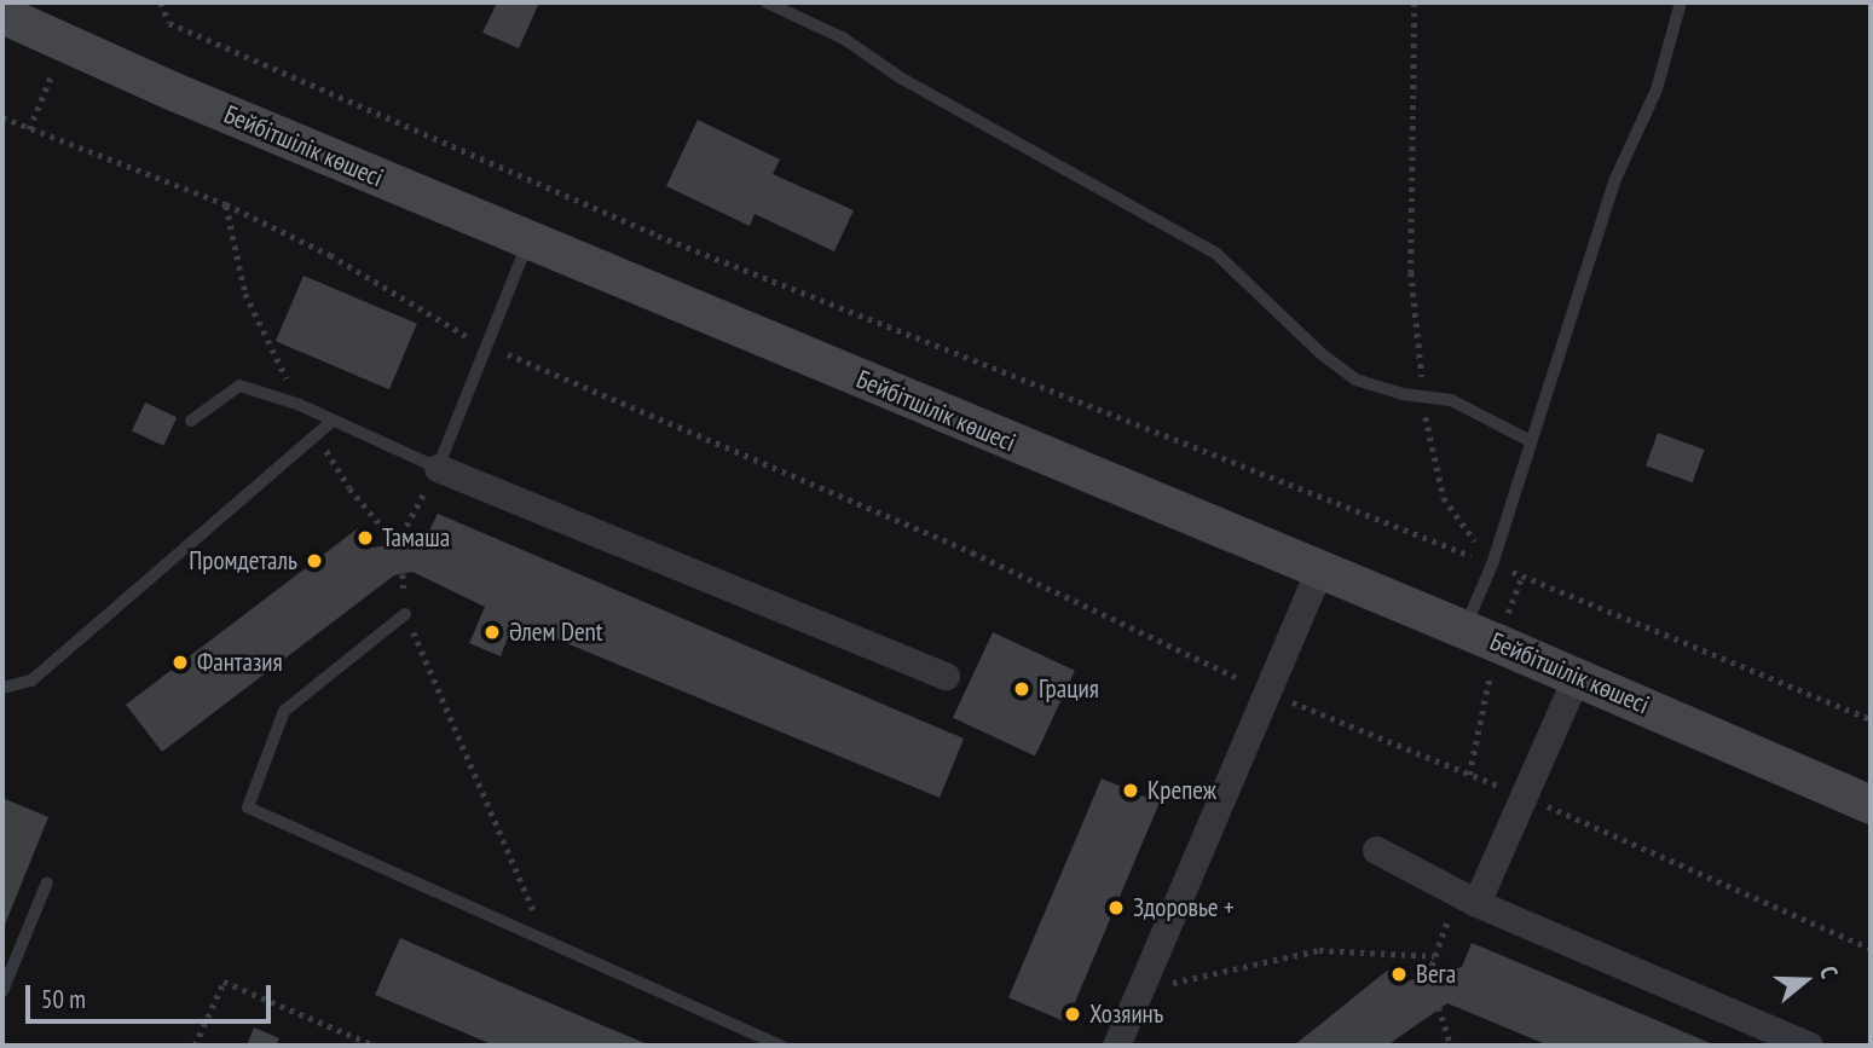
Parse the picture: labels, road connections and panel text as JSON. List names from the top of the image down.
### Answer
{
  "streets": {
    "street": ["Бейбітшілік көшесі"]
  },
  "places": [
    "Тамаша",
    "Промдеталь",
    "Әлем Dent",
    "Фантазия",
    "Грация",
    "Крепеж",
    "Здоровье +",
    "Вега",
    "Хозяинъ"
  ],
  "scale_bar": "50 m",
  "north": "right"
}
